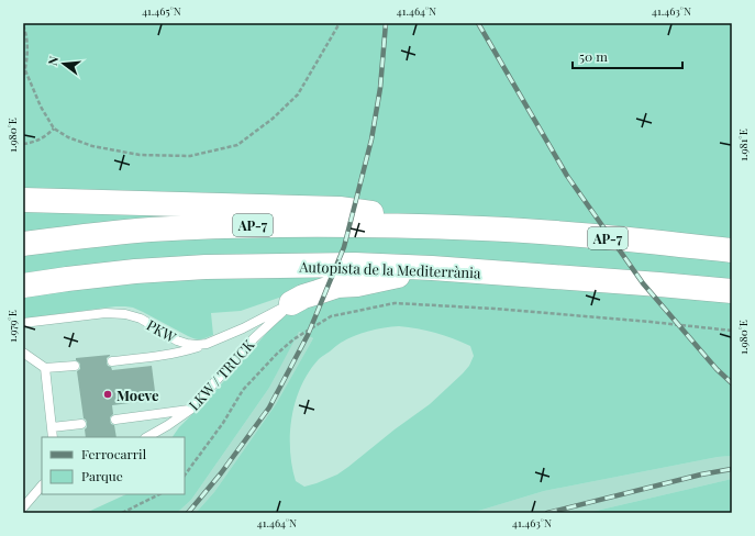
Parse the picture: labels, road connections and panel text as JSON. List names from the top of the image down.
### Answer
{
  "streets": {
    "highway": ["AP-7", "Autopista de la Mediterrània"],
    "lane": ["PKW", "LKW / TRUCK"]
  },
  "crossings": [
    ["PKW", "LKW / TRUCK"]
  ],
  "places": ["Moeve"],
  "legend": ["Ferrocarril", "Parque"],
  "scale_bar": "50 m",
  "north": "left",
  "coordinates": [
    "41.465°N",
    "41.464°N",
    "41.463°N",
    "1.980°E",
    "1.981°E",
    "1.979°E"
  ]
}
